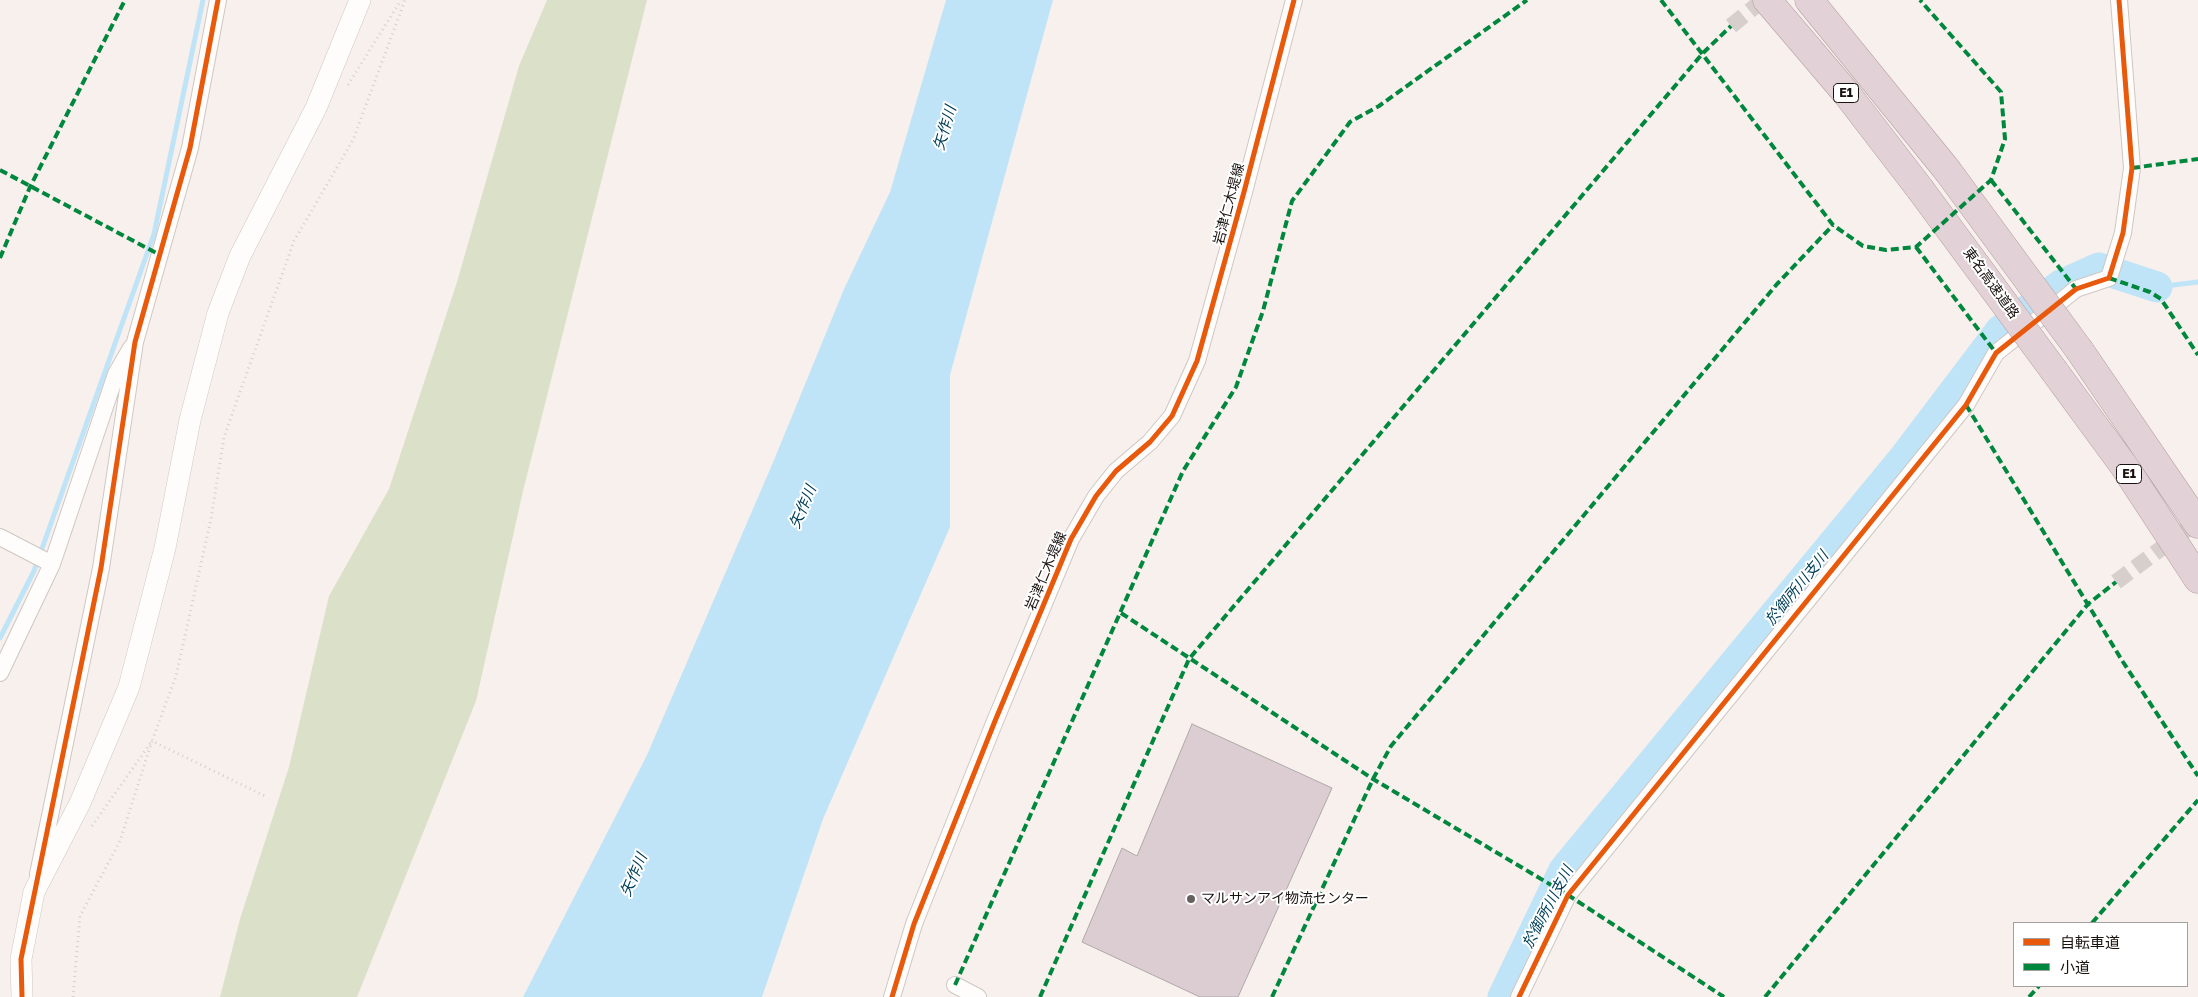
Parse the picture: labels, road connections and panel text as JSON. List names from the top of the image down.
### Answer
{
  "streets": {
    "highway": ["E1", "東名高速道路"],
    "street": ["岩津仁木堤線"]
  },
  "water": ["矢作川", "於御所川支川"],
  "places": ["マルサンアイ物流センター"],
  "legend": ["自転車道", "小道"]
}
